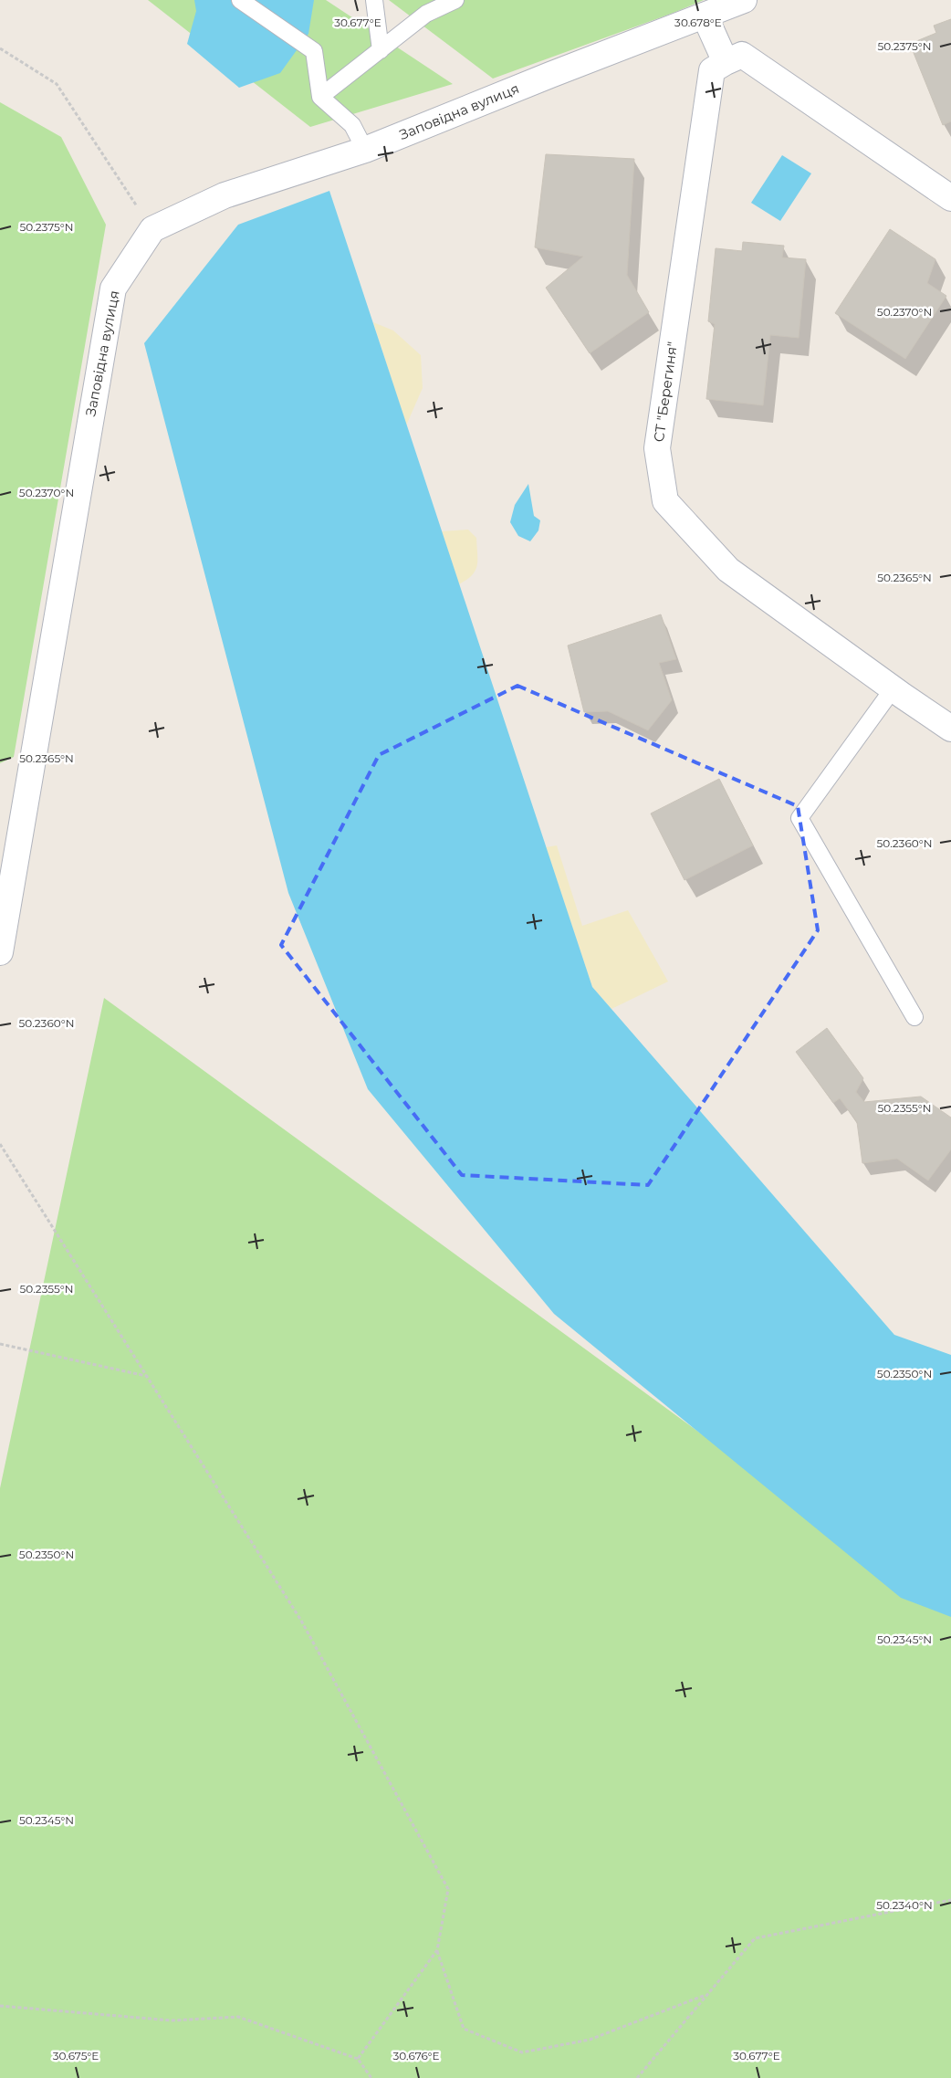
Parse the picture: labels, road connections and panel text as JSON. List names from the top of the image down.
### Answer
{
  "streets": {
    "street": ["Заповідна вулиця", "СТ \"Берегиня\""]
  },
  "coordinates": [
    "30.677°E",
    "30.678°E",
    "50.2375°N",
    "50.2370°N",
    "50.2365°N",
    "50.2360°N",
    "50.2355°N",
    "50.2350°N",
    "50.2345°N",
    "50.2340°N",
    "30.675°E",
    "30.676°E"
  ]
}
